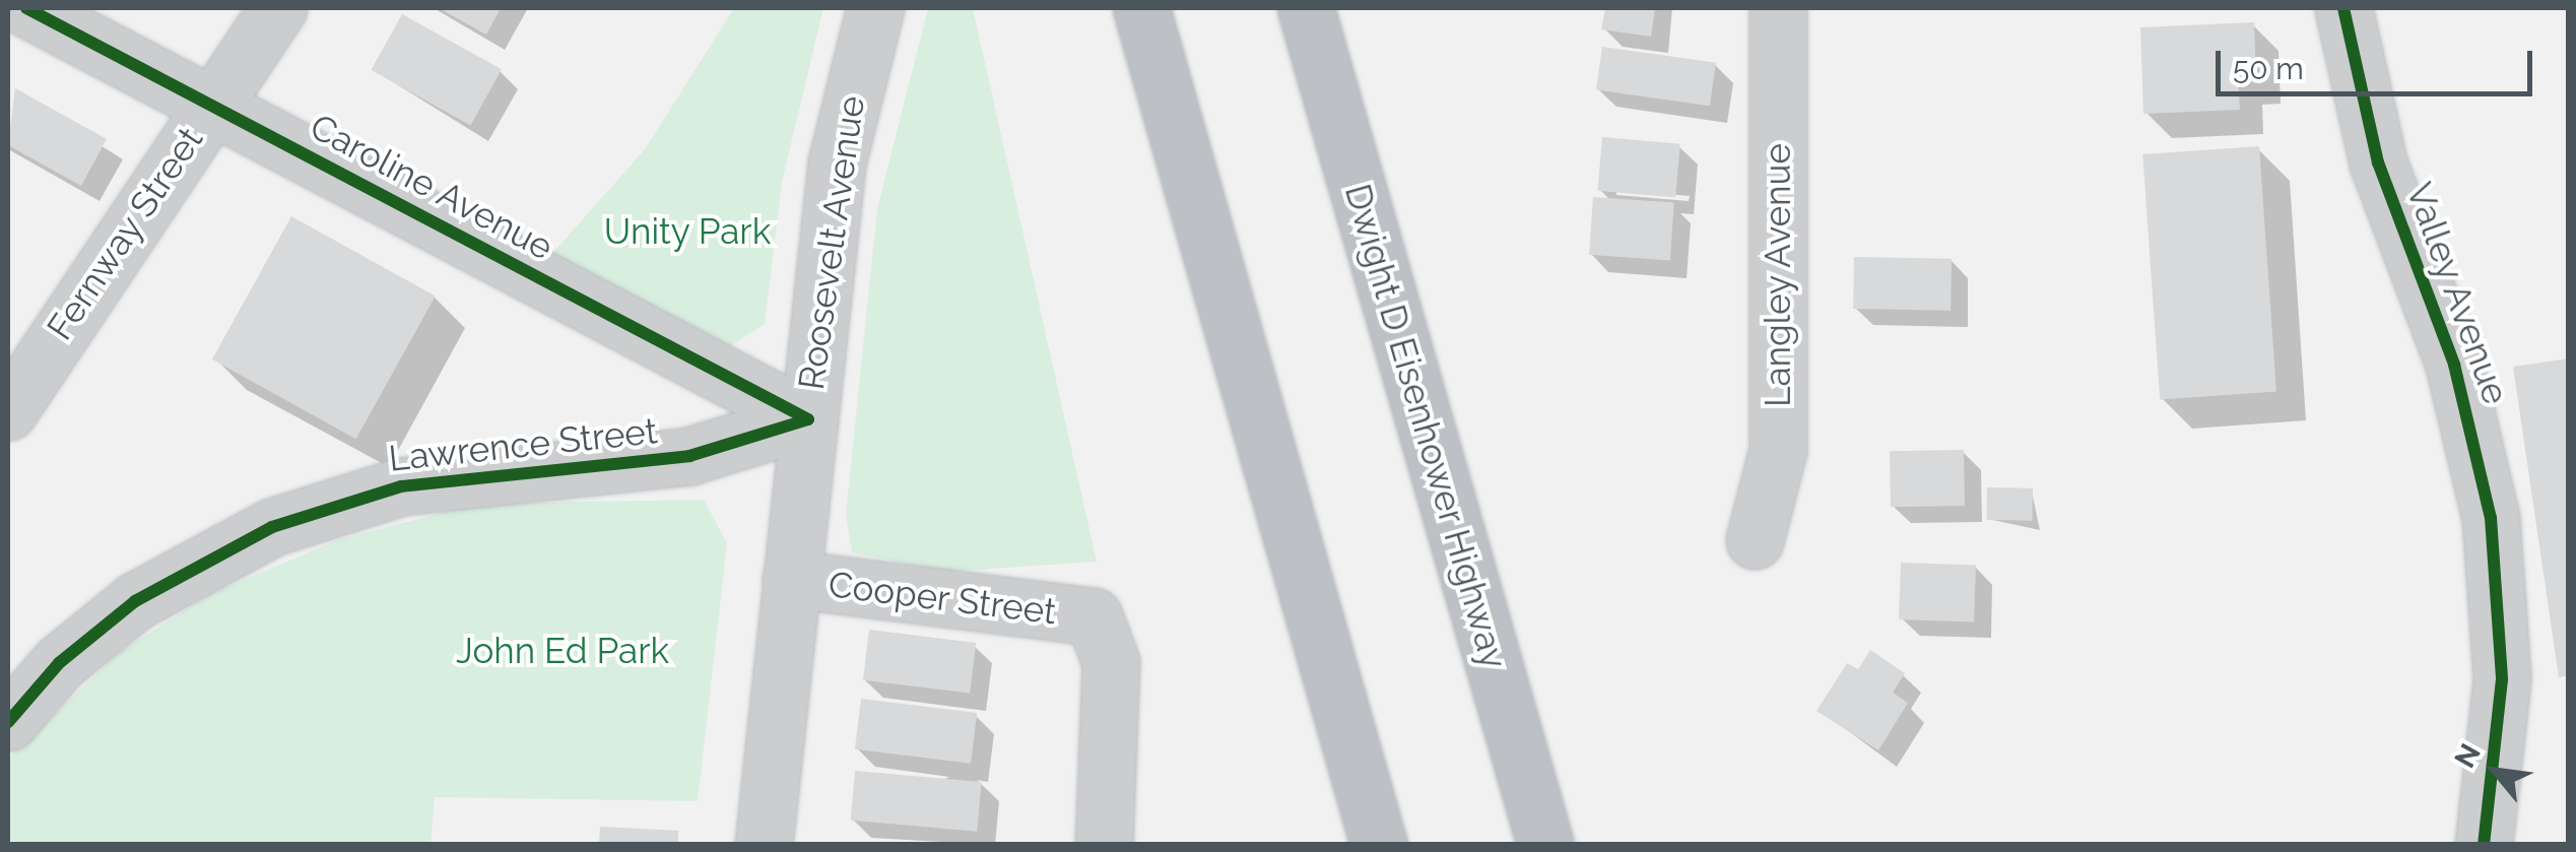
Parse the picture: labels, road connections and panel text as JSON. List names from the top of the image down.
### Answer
{
  "streets": {
    "highway": ["Dwight D Eisenhower Highway"],
    "street": [
      "Caroline Avenue",
      "Fernway Street",
      "Roosevelt Avenue",
      "Langley Avenue",
      "Valley Avenue",
      "Lawrence Street",
      "Cooper Street"
    ]
  },
  "crossings": [
    ["Caroline Avenue", "Fernway Street"],
    ["Caroline Avenue", "Roosevelt Avenue"],
    ["Caroline Avenue", "Lawrence Street"],
    ["Roosevelt Avenue", "Lawrence Street"],
    ["Roosevelt Avenue", "Cooper Street"]
  ],
  "parks": ["Unity Park", "John Ed Park"],
  "scale_bar": "50 m",
  "north": "top left"
}
